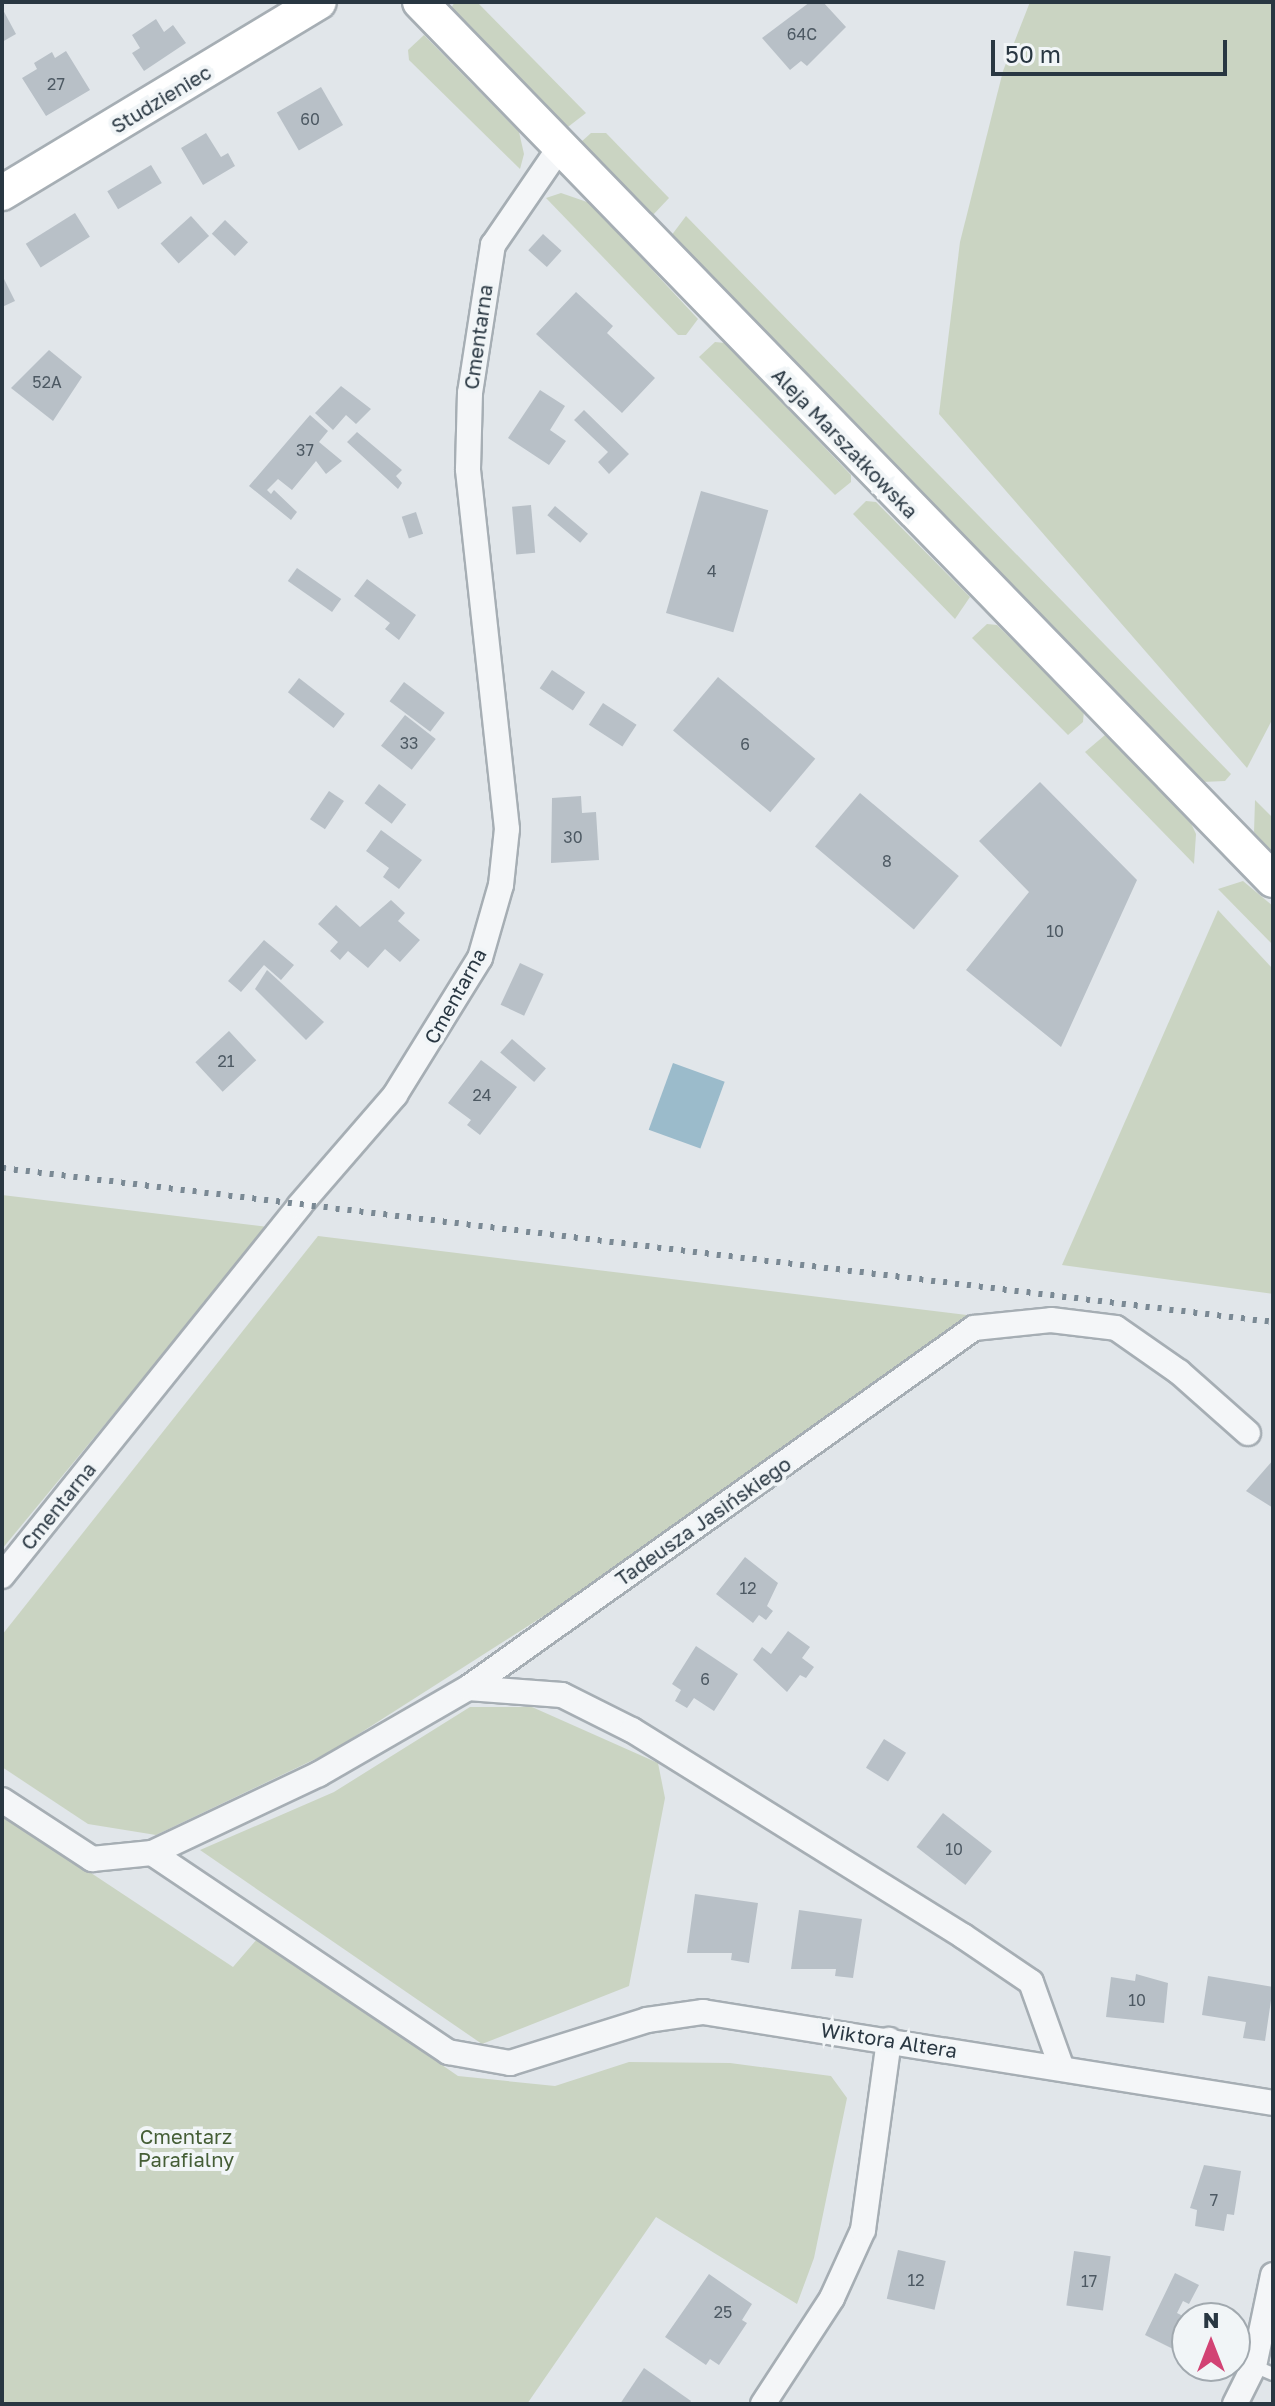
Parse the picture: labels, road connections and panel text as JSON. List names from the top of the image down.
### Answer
{
  "streets": {
    "main road": ["Studzieniec", "Aleja Marszałkowska"],
    "street": ["Cmentarna", "Tadeusza Jasińskiego", "Wiktora Altera"]
  },
  "crossings": [
    ["Cmentarna", "Aleja Marszałkowska"],
    ["Tadeusza Jasińskiego", "Wiktora Altera"]
  ],
  "parks": ["Cmentarz Parafialny"],
  "house_numbers": [
    "64C",
    "27",
    "60",
    "52A",
    "37",
    "4",
    "33",
    "6",
    "30",
    "8",
    "10",
    "21",
    "24",
    "12",
    "6",
    "10",
    "10",
    "7",
    "12",
    "17",
    "25"
  ],
  "scale_bar": "50 m",
  "north": "top"
}
